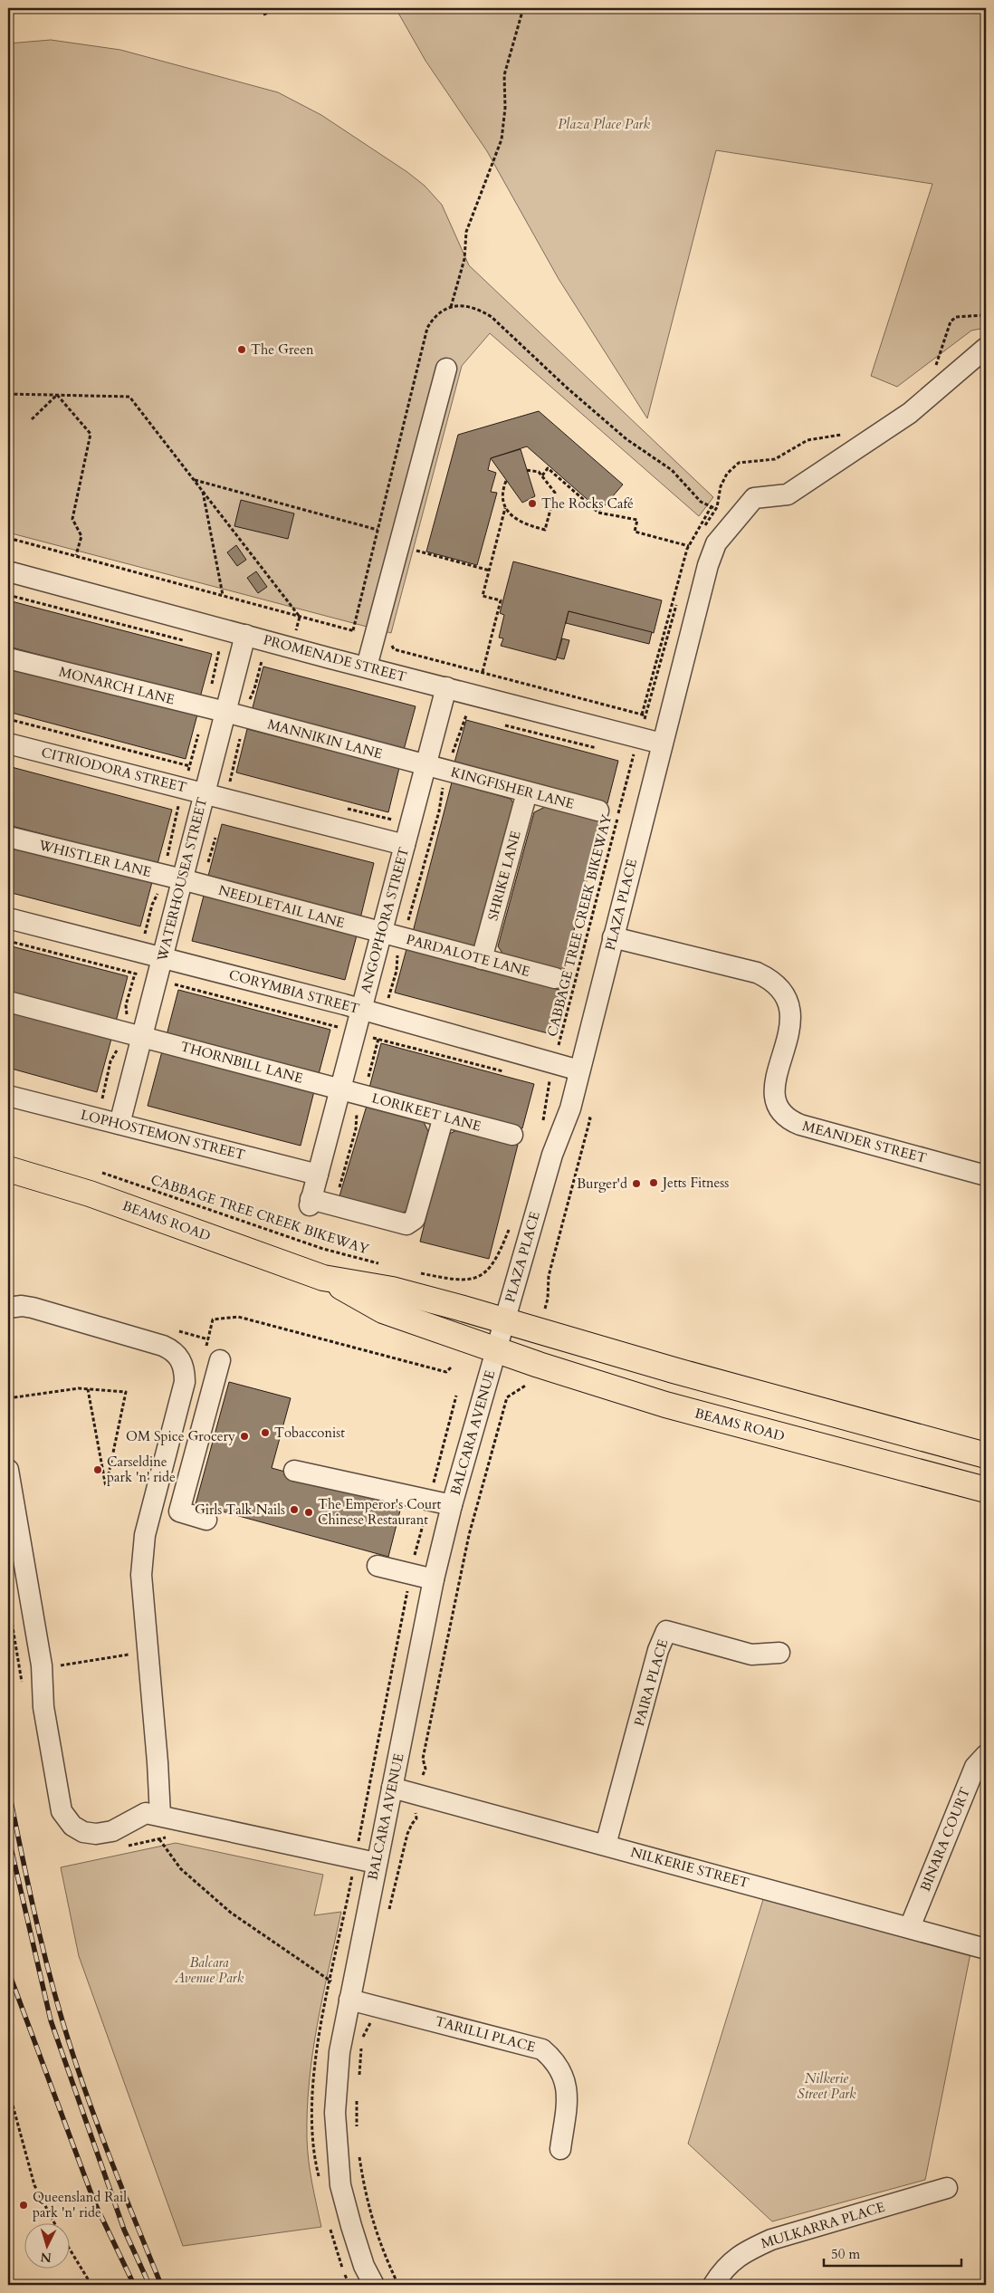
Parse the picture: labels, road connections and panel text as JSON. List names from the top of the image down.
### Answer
{
  "streets": {
    "main road": ["BEAMS ROAD"],
    "street": [
      "PROMENADE STREET",
      "MONARCH LANE",
      "MANNIKIN LANE",
      "CITRIODORA STREET",
      "KINGFISHER LANE",
      "WHISTLER LANE",
      "SHRIKE LANE",
      "WATERHOUSEA STREET",
      "PLAZA PLACE",
      "NEEDLETAIL LANE",
      "ANGOPHORA STREET",
      "PARDALOTE LANE",
      "CORYMBIA STREET",
      "THORNBILL LANE",
      "LORIKEET LANE",
      "LOPHOSTEMON STREET",
      "MEANDER STREET",
      "BALCARA AVENUE",
      "PAIRA PLACE",
      "BINARA COURT",
      "NILKERIE STREET",
      "TARILLI PLACE",
      "MULKARRA PLACE"
    ],
    "path": ["CABBAGE TREE CREEK BIKEWAY"]
  },
  "crossings": [
    ["PROMENADE STREET", "WATERHOUSEA STREET"],
    ["PROMENADE STREET", "PLAZA PLACE"],
    ["PROMENADE STREET", "ANGOPHORA STREET"],
    ["MONARCH LANE", "MANNIKIN LANE"],
    ["MONARCH LANE", "WATERHOUSEA STREET"],
    ["MANNIKIN LANE", "KINGFISHER LANE"],
    ["MANNIKIN LANE", "WATERHOUSEA STREET"],
    ["MANNIKIN LANE", "ANGOPHORA STREET"],
    ["CITRIODORA STREET", "WATERHOUSEA STREET"],
    ["CITRIODORA STREET", "ANGOPHORA STREET"],
    ["KINGFISHER LANE", "SHRIKE LANE"],
    ["KINGFISHER LANE", "ANGOPHORA STREET"],
    ["WHISTLER LANE", "WATERHOUSEA STREET"],
    ["WHISTLER LANE", "NEEDLETAIL LANE"],
    ["SHRIKE LANE", "PARDALOTE LANE"],
    ["WATERHOUSEA STREET", "NEEDLETAIL LANE"],
    ["WATERHOUSEA STREET", "CORYMBIA STREET"],
    ["WATERHOUSEA STREET", "THORNBILL LANE"],
    ["WATERHOUSEA STREET", "LOPHOSTEMON STREET"],
    ["PLAZA PLACE", "CORYMBIA STREET"],
    ["PLAZA PLACE", "MEANDER STREET"],
    ["PLAZA PLACE", "BEAMS ROAD"],
    ["NEEDLETAIL LANE", "ANGOPHORA STREET"],
    ["NEEDLETAIL LANE", "PARDALOTE LANE"],
    ["ANGOPHORA STREET", "PARDALOTE LANE"],
    ["ANGOPHORA STREET", "CORYMBIA STREET"],
    ["ANGOPHORA STREET", "THORNBILL LANE"],
    ["ANGOPHORA STREET", "LORIKEET LANE"],
    ["ANGOPHORA STREET", "LOPHOSTEMON STREET"],
    ["CABBAGE TREE CREEK BIKEWAY", "CORYMBIA STREET"],
    ["THORNBILL LANE", "LORIKEET LANE"],
    ["BEAMS ROAD", "BALCARA AVENUE"],
    ["BALCARA AVENUE", "NILKERIE STREET"],
    ["BALCARA AVENUE", "TARILLI PLACE"],
    ["PAIRA PLACE", "NILKERIE STREET"],
    ["BINARA COURT", "NILKERIE STREET"]
  ],
  "parks": ["Plaza Place Park", "Balcara Avenue Park", "Nilkerie Street Park"],
  "places": [
    "The Green",
    "The Rocks Café",
    "Jetts Fitness",
    "Burger'd",
    "Tobacconist",
    "OM Spice Grocery",
    "Carseldine park 'n' ride",
    "Girls Talk Nails",
    "The Emperor's Court Chinese Restaurant",
    "Queensland Rail park 'n' ride"
  ],
  "scale_bar": "50 m",
  "north": "bottom"
}
